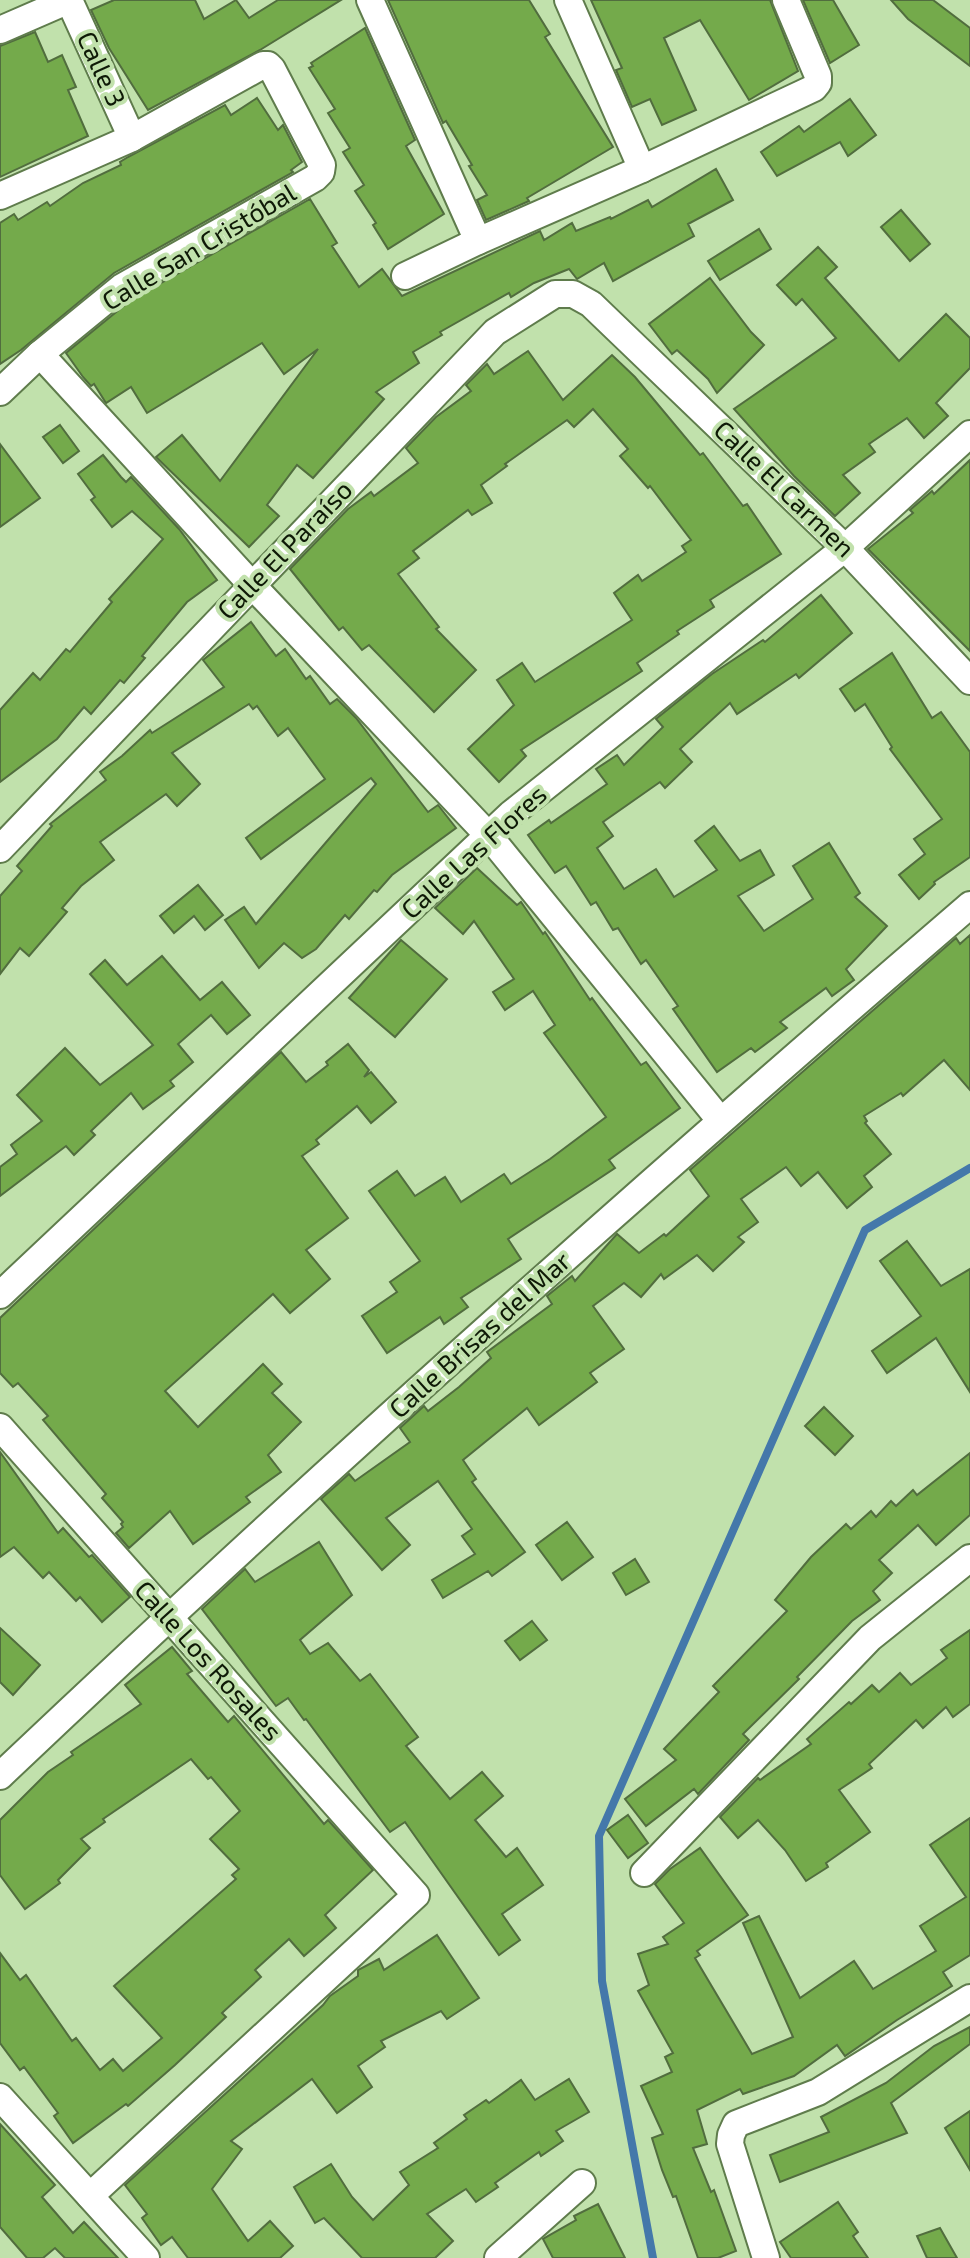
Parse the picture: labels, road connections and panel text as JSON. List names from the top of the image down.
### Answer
{
  "streets": {
    "street": [
      "Calle 3",
      "Calle San Cristóbal",
      "Calle El Carmen",
      "Calle El Paraíso",
      "Calle Las Flores",
      "Calle Brisas del Mar",
      "Calle Los Rosales"
    ]
  },
  "crossings": [
    ["Calle 3", "Calle San Cristóbal"],
    ["Calle El Carmen", "Calle El Paraíso"],
    ["Calle El Carmen", "Calle Las Flores"],
    ["Calle Brisas del Mar", "Calle Los Rosales"]
  ]
}
